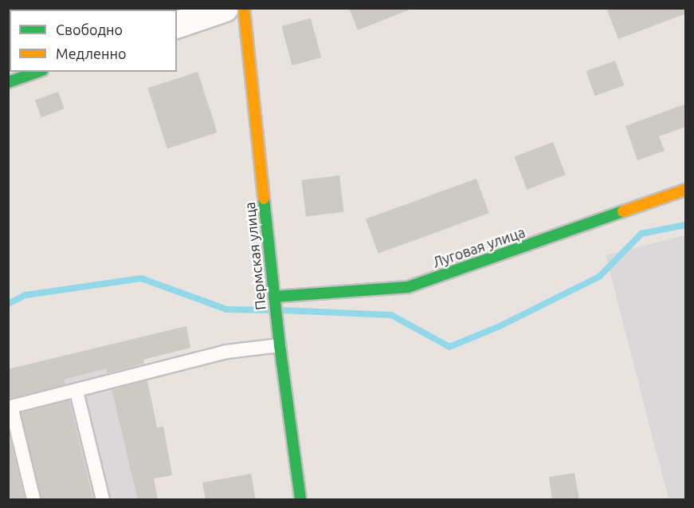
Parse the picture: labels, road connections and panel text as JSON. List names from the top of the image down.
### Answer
{
  "streets": {
    "street": ["Луговая улица", "Пермская улица"]
  },
  "crossings": [
    ["Луговая улица", "Пермская улица"]
  ],
  "legend": ["Свободно", "Медленно"]
}
